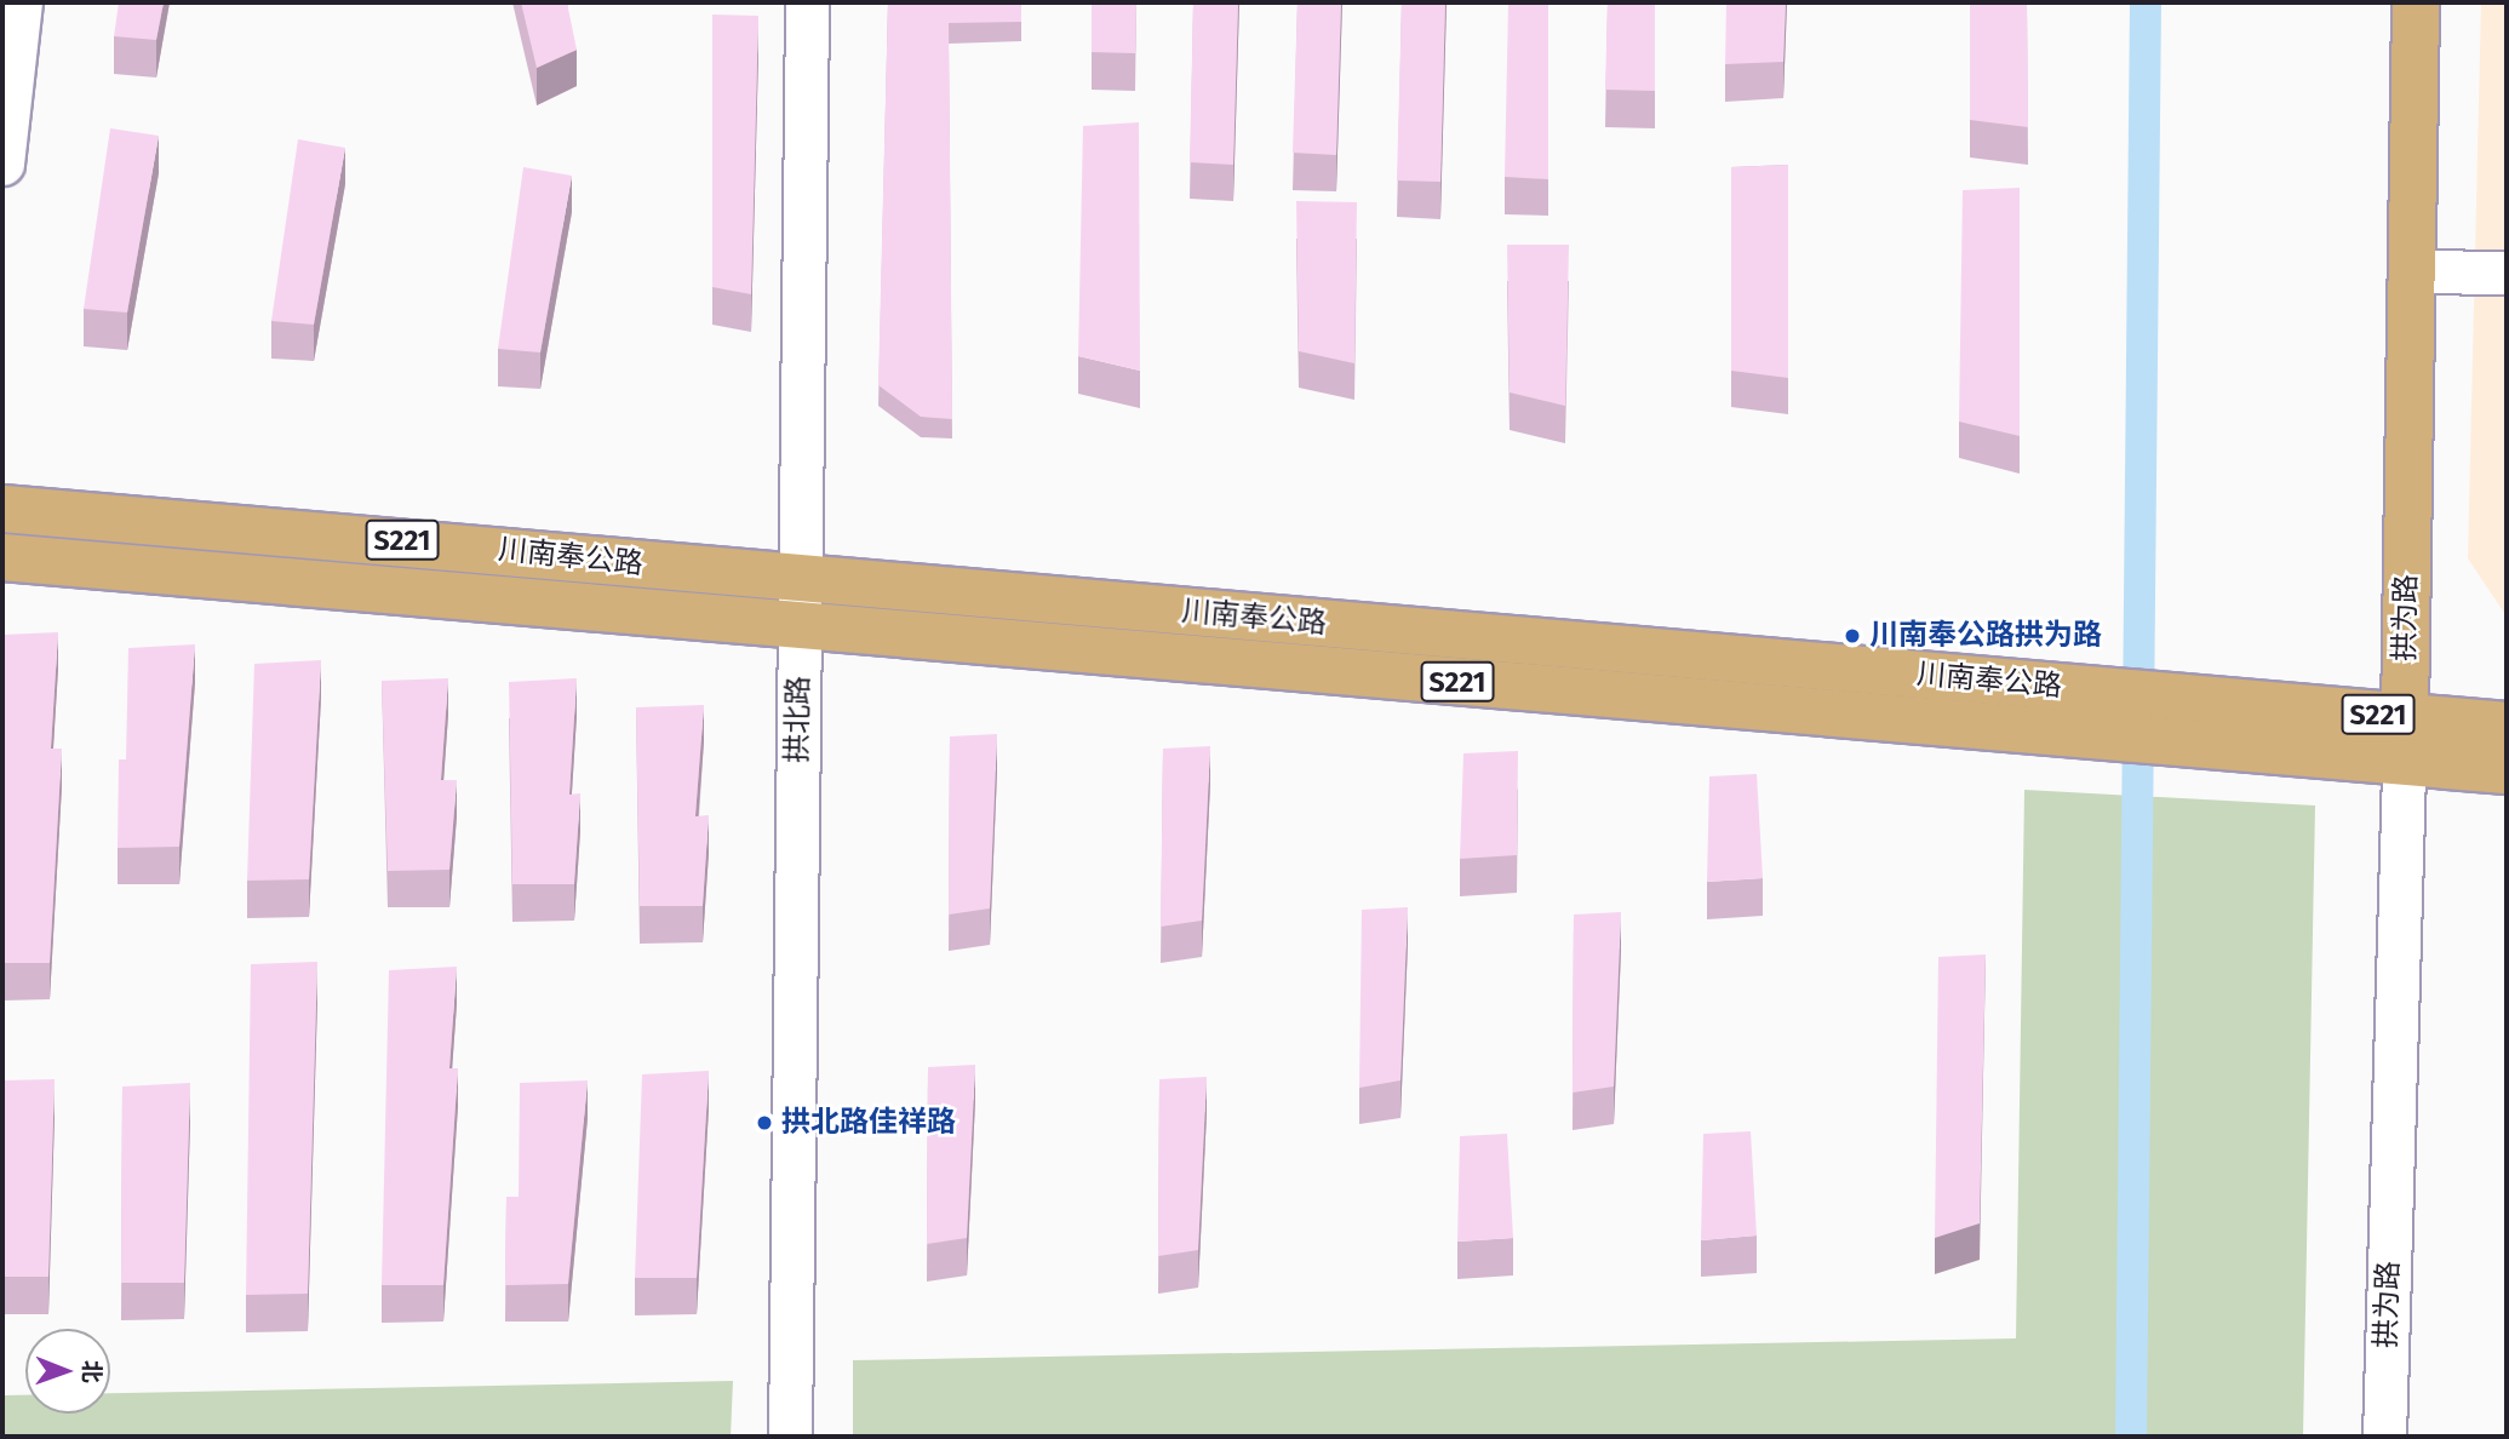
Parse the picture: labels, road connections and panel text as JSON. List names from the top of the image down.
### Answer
{
  "streets": {
    "main road": ["S221", "川南奉公路", "拱为路"],
    "street": ["拱北路"]
  },
  "crossings": [
    ["川南奉公路", "拱为路"],
    ["川南奉公路", "拱北路"]
  ],
  "places": ["川南奉公路拱为路", "拱北路佳祥路"],
  "north": "right"
}
